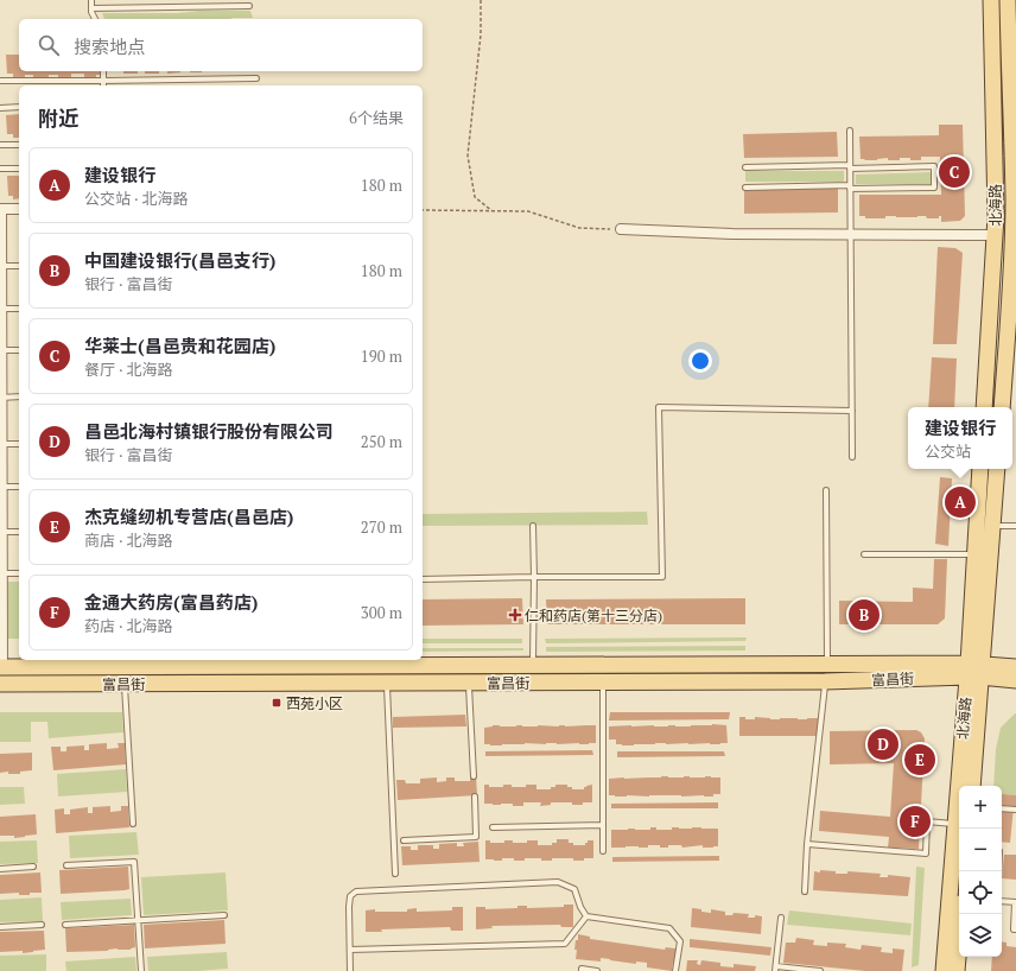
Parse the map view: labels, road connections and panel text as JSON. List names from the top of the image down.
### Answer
{
  "streets": {
    "main road": ["北海路", "富昌街"]
  },
  "crossings": [
    ["北海路", "富昌街"]
  ],
  "places": {
    "health": ["仁和药店(第十三分店)"],
    "transit": ["西苑小区"]
  },
  "page": {
    "search": "搜索地点",
    "heading": ["附近", "6个结果"],
    "list": [
      {
        "mark": "A",
        "name": "建设银行",
        "note": "公交站 · 北海路",
        "value": "180 m"
      },
      {
        "mark": "B",
        "name": "中国建设银行(昌邑支行)",
        "note": "银行 · 富昌街",
        "value": "180 m"
      },
      {
        "mark": "C",
        "name": "华莱士(昌邑贵和花园店)",
        "note": "餐厅 · 北海路",
        "value": "190 m"
      },
      {
        "mark": "D",
        "name": "昌邑北海村镇银行股份有限公司",
        "note": "银行 · 富昌街",
        "value": "250 m"
      },
      {
        "mark": "E",
        "name": "杰克缝纫机专营店(昌邑店)",
        "note": "商店 · 北海路",
        "value": "270 m"
      },
      {
        "mark": "F",
        "name": "金通大药房(富昌药店)",
        "note": "药店 · 北海路",
        "value": "300 m"
      }
    ],
    "pins": [
      "C",
      "A",
      "B",
      "D",
      "E",
      "F"
    ],
    "popup": ["建设银行", "公交站"],
    "map_buttons": ["+", "−"]
  }
}
